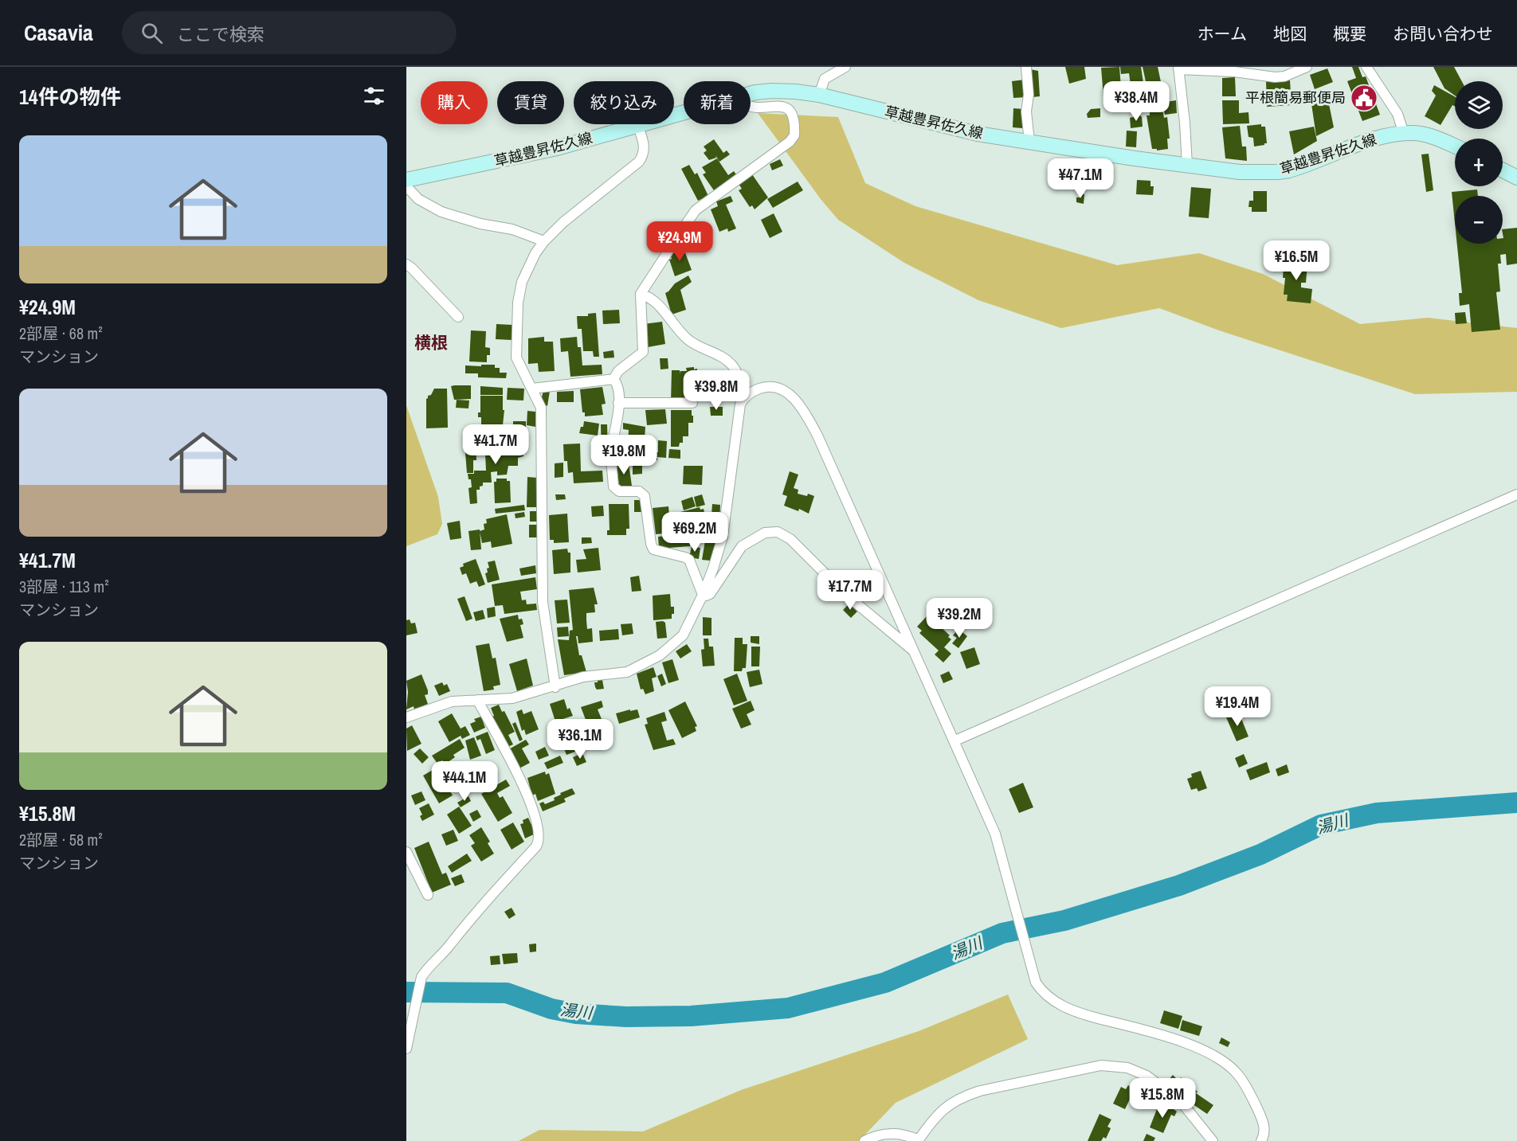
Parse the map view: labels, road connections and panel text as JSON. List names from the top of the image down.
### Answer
{
  "streets": {
    "main road": ["草越豊昇佐久線"]
  },
  "districts": ["横根"],
  "water": ["湯川"],
  "places": {
    "public building": ["平根簡易郵便局"]
  },
  "page": {
    "header": "Casavia",
    "search": "ここで検索",
    "nav": [
      "ホーム",
      "地図",
      "概要",
      "お問い合わせ"
    ],
    "heading": "14件の物件",
    "map_buttons": ["+", "−"],
    "price": [
      "¥38.4M",
      "¥47.1M",
      "¥24.9M",
      "¥16.5M",
      "¥39.8M",
      "¥41.7M",
      "¥19.8M",
      "¥69.2M",
      "¥17.7M",
      "¥39.2M",
      "¥19.4M",
      "¥36.1M",
      "¥44.1M",
      "¥15.8M"
    ],
    "chip": [
      "購入",
      "賃貸",
      "絞り込み",
      "新着"
    ],
    "list": [
      {
        "name": "¥24.9M",
        "note": "2部屋 · 68 m² · マンション"
      },
      {
        "name": "¥41.7M",
        "note": "3部屋 · 113 m² · マンション"
      },
      {
        "name": "¥15.8M",
        "note": "2部屋 · 58 m² · マンション"
      }
    ]
  }
}
